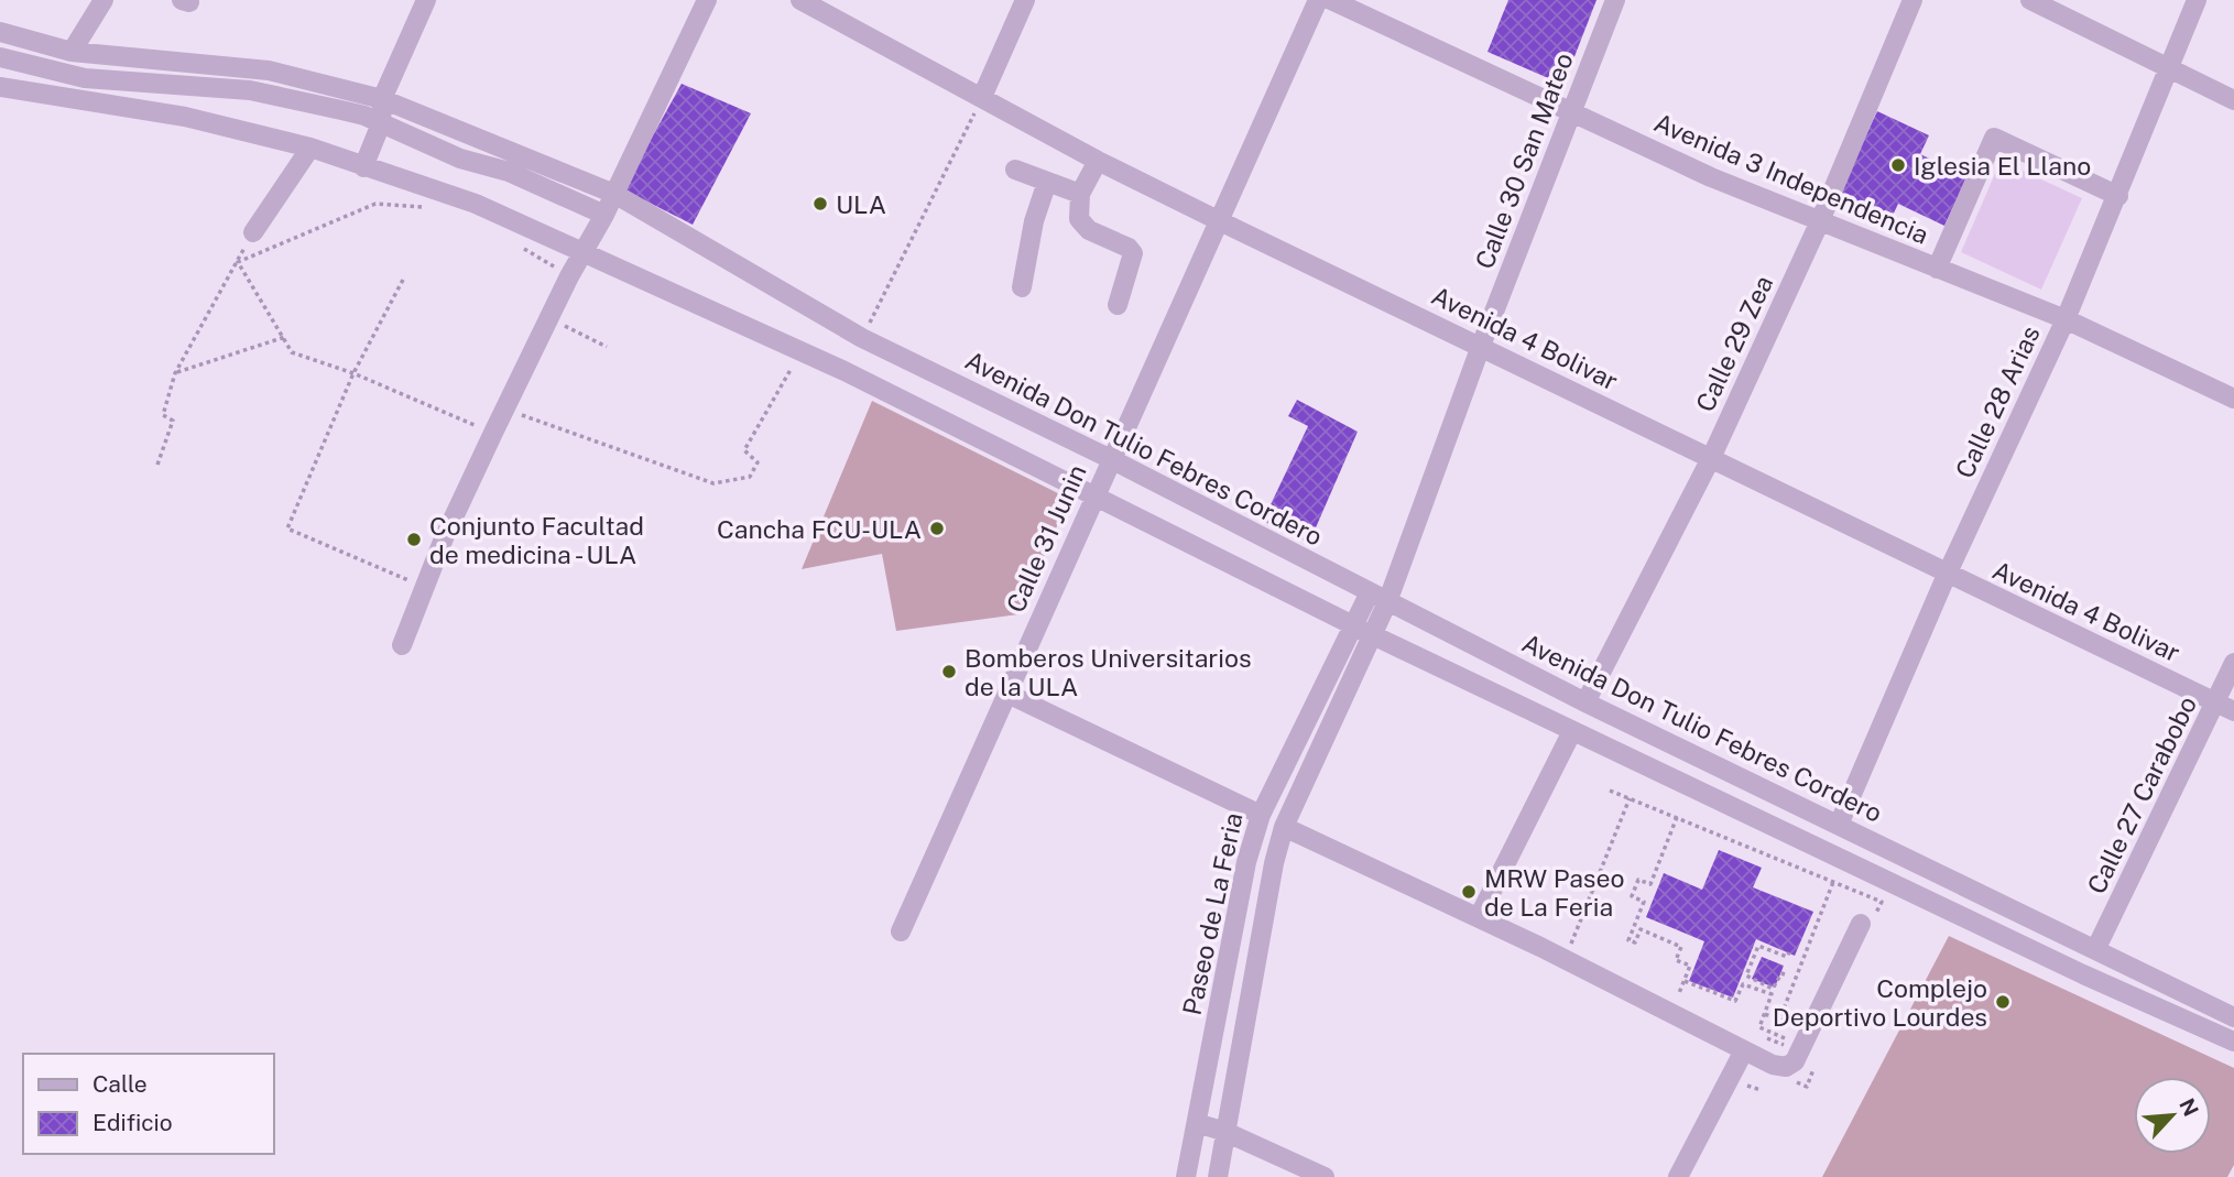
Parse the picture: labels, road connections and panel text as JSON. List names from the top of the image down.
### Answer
{
  "streets": {
    "street": [
      "Calle 30 San Mateo",
      "Avenida 3 Independencia",
      "Avenida 4 Bolivar",
      "Calle 29 Zea",
      "Calle 28 Arias",
      "Avenida Don Tulio Febres Cordero",
      "Calle 31 Junin",
      "Calle 27 Carabobo",
      "Paseo de La Feria"
    ]
  },
  "crossings": [
    ["Calle 30 San Mateo", "Avenida 3 Independencia"],
    ["Calle 30 San Mateo", "Avenida 4 Bolivar"],
    ["Calle 30 San Mateo", "Avenida Don Tulio Febres Cordero"],
    ["Calle 30 San Mateo", "Paseo de La Feria"],
    ["Avenida 3 Independencia", "Calle 29 Zea"],
    ["Avenida 3 Independencia", "Calle 28 Arias"],
    ["Avenida 4 Bolivar", "Calle 29 Zea"],
    ["Avenida 4 Bolivar", "Calle 28 Arias"],
    ["Avenida 4 Bolivar", "Calle 31 Junin"],
    ["Avenida 4 Bolivar", "Calle 27 Carabobo"],
    ["Calle 29 Zea", "Avenida Don Tulio Febres Cordero"],
    ["Calle 28 Arias", "Avenida Don Tulio Febres Cordero"],
    ["Avenida Don Tulio Febres Cordero", "Calle 31 Junin"],
    ["Avenida Don Tulio Febres Cordero", "Calle 27 Carabobo"],
    ["Avenida Don Tulio Febres Cordero", "Paseo de La Feria"]
  ],
  "places": [
    "Iglesia El Llano",
    "ULA",
    "Cancha FCU-ULA",
    "Conjunto Facultad de medicina - ULA",
    "Bomberos Universitarios de la ULA",
    "MRW Paseo de La Feria",
    "Complejo Deportivo Lourdes"
  ],
  "legend": ["Calle", "Edificio"],
  "north": "top right"
}
